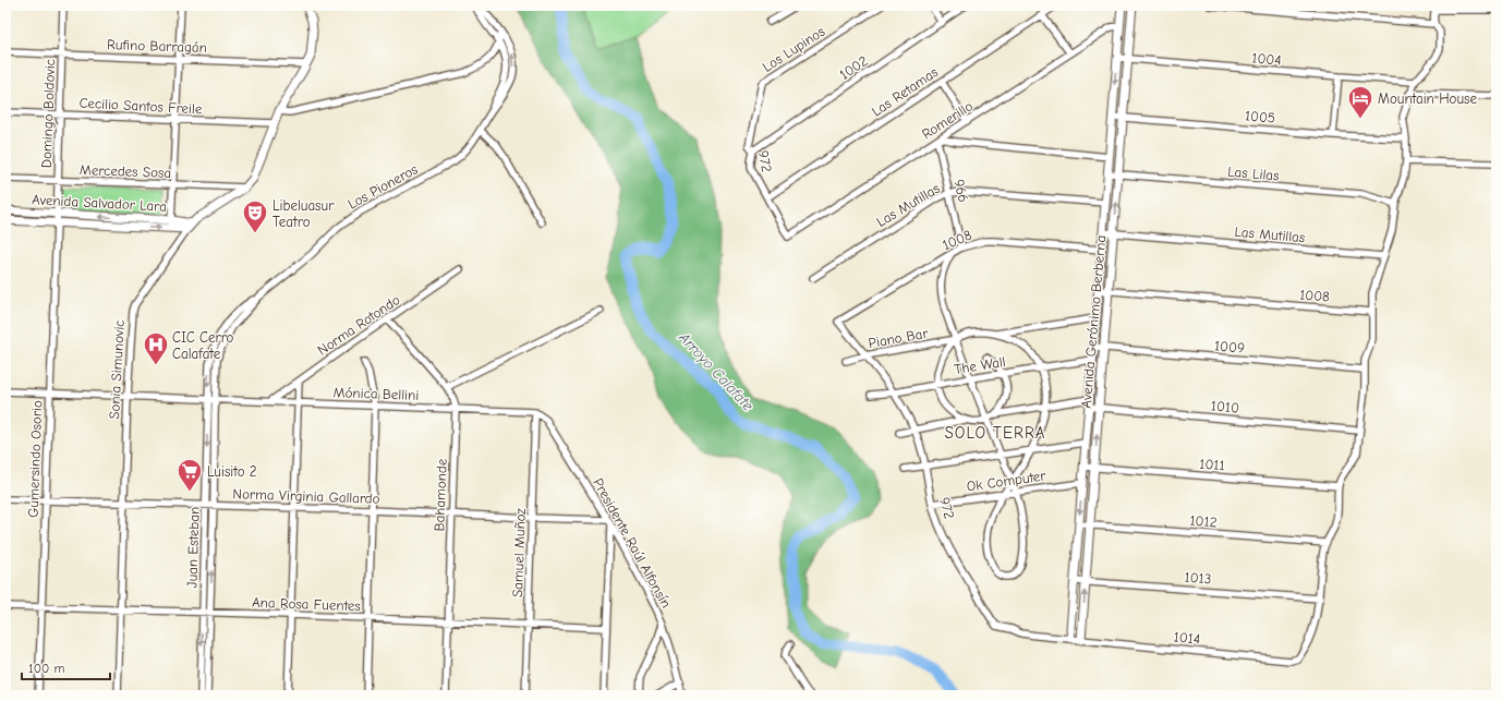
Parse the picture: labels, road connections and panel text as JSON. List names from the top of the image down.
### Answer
{
  "streets": {
    "street": [
      "Rufino Barragán",
      "Los Lupinos",
      "1004",
      "1002",
      "Las Retamas",
      "Cecilio Santos Freile",
      "Domingo Boldovic",
      "1005",
      "Romerillo",
      "972",
      "Mercedes Sosa",
      "Las Lilas",
      "Los Pioneros",
      "966",
      "Avenida Salvador Lara",
      "Las Mutillas",
      "1008",
      "Avenida Gerónimo Berberna",
      "Norma Rotondo",
      "Piano Bar",
      "1009",
      "The Wall",
      "Sonia Simunovic",
      "Mónica Bellini",
      "1010",
      "Gumersindo Osorio",
      "1011",
      "Ok Computer",
      "Bahamonde",
      "Norma Virginia Gallardo",
      "1012",
      "Presidente Raúl Alfonsín",
      "Juan Esteban",
      "Samuel Muñoz",
      "1013",
      "Ana Rosa Fuentes",
      "1014"
    ]
  },
  "crossings": [
    ["Rufino Barragán", "Domingo Boldovic"],
    ["Rufino Barragán", "Sonia Simunovic"],
    ["Los Lupinos", "972"],
    ["1004", "Avenida Gerónimo Berberna"],
    ["1002", "972"],
    ["Las Retamas", "972"],
    ["Cecilio Santos Freile", "Domingo Boldovic"],
    ["Cecilio Santos Freile", "Sonia Simunovic"],
    ["Domingo Boldovic", "Mercedes Sosa"],
    ["Domingo Boldovic", "Avenida Salvador Lara"],
    ["Domingo Boldovic", "Gumersindo Osorio"],
    ["1005", "Avenida Gerónimo Berberna"],
    ["Romerillo", "972"],
    ["Romerillo", "966"],
    ["Romerillo", "Avenida Gerónimo Berberna"],
    ["972", "1008"],
    ["972", "Avenida Gerónimo Berberna"],
    ["972", "Piano Bar"],
    ["972", "The Wall"],
    ["972", "Ok Computer"],
    ["972", "1014"],
    ["Mercedes Sosa", "Sonia Simunovic"],
    ["Las Lilas", "Avenida Gerónimo Berberna"],
    ["Los Pioneros", "Mónica Bellini"],
    ["Los Pioneros", "Juan Esteban"],
    ["966", "Las Mutillas"],
    ["966", "1008"],
    ["Avenida Salvador Lara", "Sonia Simunovic"],
    ["Avenida Salvador Lara", "Gumersindo Osorio"],
    ["Las Mutillas", "Avenida Gerónimo Berberna"],
    ["1008", "Avenida Gerónimo Berberna"],
    ["Avenida Gerónimo Berberna", "1009"],
    ["Avenida Gerónimo Berberna", "The Wall"],
    ["Avenida Gerónimo Berberna", "1010"],
    ["Avenida Gerónimo Berberna", "1011"],
    ["Avenida Gerónimo Berberna", "Ok Computer"],
    ["Avenida Gerónimo Berberna", "1012"],
    ["Avenida Gerónimo Berberna", "1013"],
    ["Avenida Gerónimo Berberna", "1014"],
    ["Norma Rotondo", "Mónica Bellini"],
    ["Norma Rotondo", "Bahamonde"],
    ["Sonia Simunovic", "Mónica Bellini"],
    ["Sonia Simunovic", "Norma Virginia Gallardo"],
    ["Sonia Simunovic", "Ana Rosa Fuentes"],
    ["Mónica Bellini", "Gumersindo Osorio"],
    ["Mónica Bellini", "Bahamonde"],
    ["Mónica Bellini", "Presidente Raúl Alfonsín"],
    ["Mónica Bellini", "Juan Esteban"],
    ["Mónica Bellini", "Samuel Muñoz"],
    ["Gumersindo Osorio", "Norma Virginia Gallardo"],
    ["Gumersindo Osorio", "Ana Rosa Fuentes"],
    ["Bahamonde", "Norma Virginia Gallardo"],
    ["Bahamonde", "Ana Rosa Fuentes"],
    ["Norma Virginia Gallardo", "Presidente Raúl Alfonsín"],
    ["Norma Virginia Gallardo", "Juan Esteban"],
    ["Norma Virginia Gallardo", "Samuel Muñoz"],
    ["Presidente Raúl Alfonsín", "Samuel Muñoz"],
    ["Juan Esteban", "Ana Rosa Fuentes"],
    ["Samuel Muñoz", "Ana Rosa Fuentes"],
    ["1013", "1014"]
  ],
  "districts": ["SOLO TERRA"],
  "water": ["Arroyo Calafate"],
  "places": {
    "hotel": ["Mountain House"],
    "theatre": ["Libeluasur Teatro"],
    "hospital": ["CIC Cerro Calafate"],
    "supermarket": ["Luisito 2"]
  },
  "scale_bar": "100 m"
}
